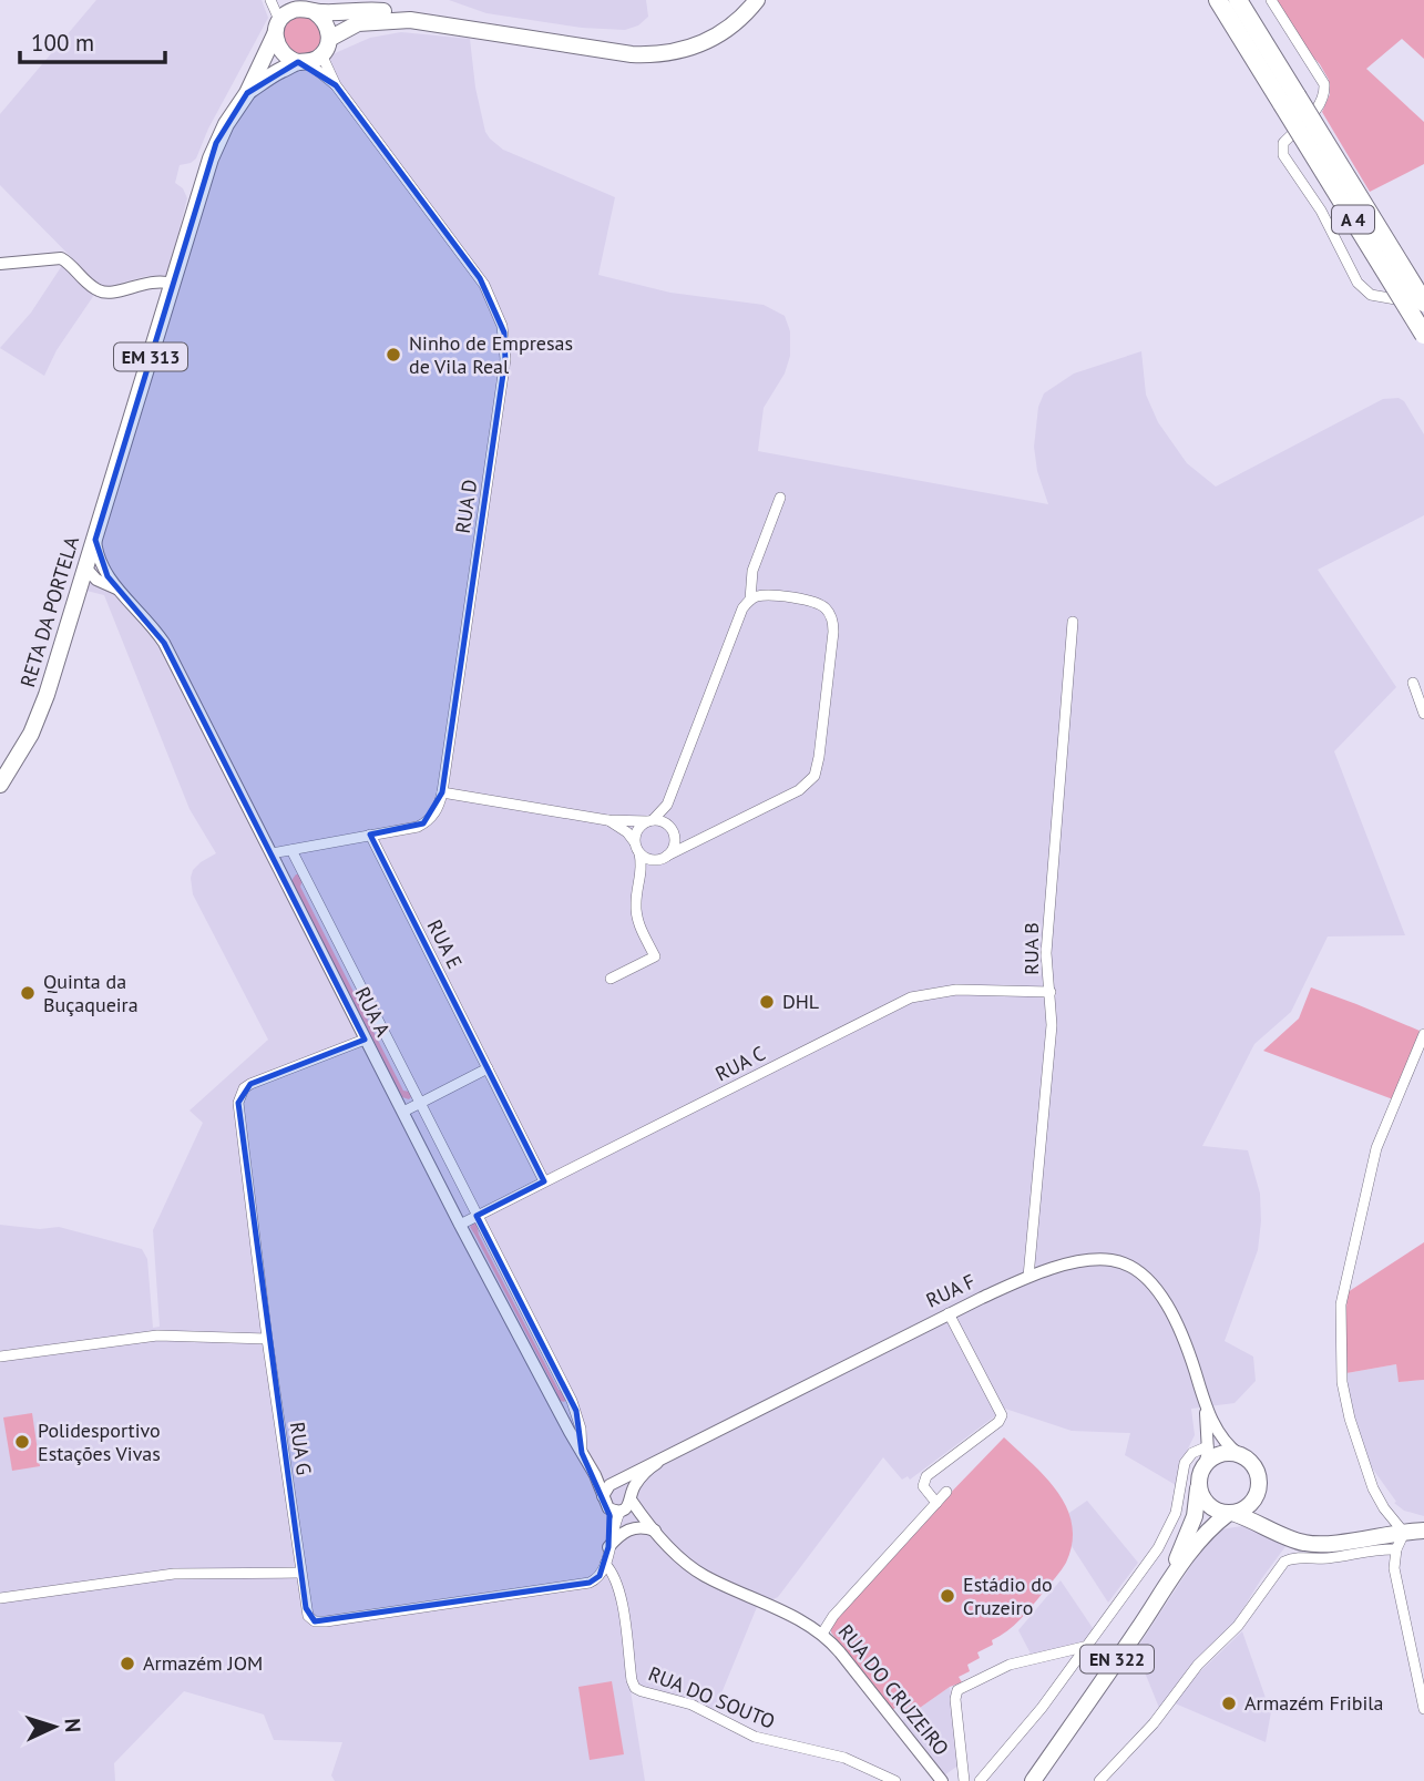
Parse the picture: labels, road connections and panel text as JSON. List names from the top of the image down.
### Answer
{
  "streets": {
    "highway": ["A 4"],
    "main road": ["EM 313", "RETA DA PORTELA", "EN 322"],
    "street": [
      "RUA D",
      "RUA E",
      "RUA B",
      "RUA A",
      "RUA C",
      "RUA F",
      "RUA G",
      "RUA DO CRUZEIRO",
      "RUA DO SOUTO"
    ]
  },
  "crossings": [
    ["EM 313", "RETA DA PORTELA"],
    ["RUA D", "RUA E"],
    ["RUA D", "RUA A"],
    ["RUA E", "RUA C"],
    ["RUA B", "RUA C"],
    ["RUA B", "RUA F"],
    ["RUA A", "RUA C"],
    ["RUA A", "RUA F"],
    ["RUA A", "RUA G"],
    ["RUA A", "RUA DO CRUZEIRO"],
    ["RUA F", "RUA DO CRUZEIRO"],
    ["RUA G", "RUA DO SOUTO"]
  ],
  "places": [
    "Ninho de Empresas de Vila Real",
    "Quinta da Buçaqueira",
    "DHL",
    "Polidesportivo Estações Vivas",
    "Estádio do Cruzeiro",
    "Armazém JOM",
    "Armazém Fribila"
  ],
  "scale_bar": "100 m",
  "north": "right"
}
